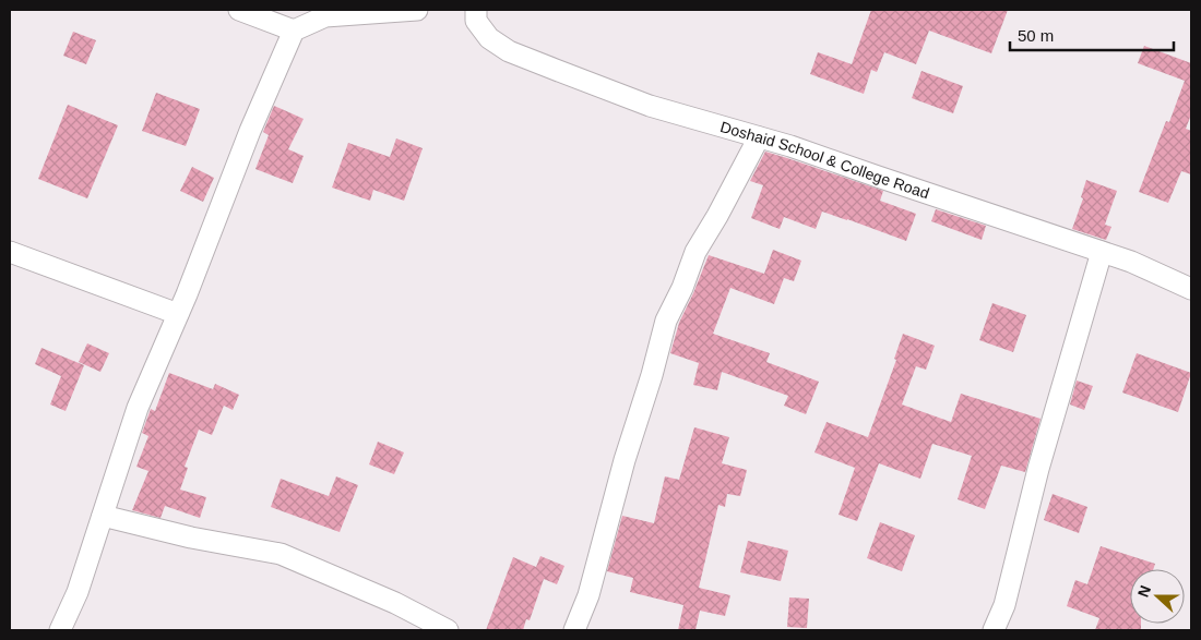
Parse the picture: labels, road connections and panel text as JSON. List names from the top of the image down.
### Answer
{
  "streets": {
    "street": ["Doshaid School & College Road"]
  },
  "scale_bar": "50 m",
  "north": "left"
}
